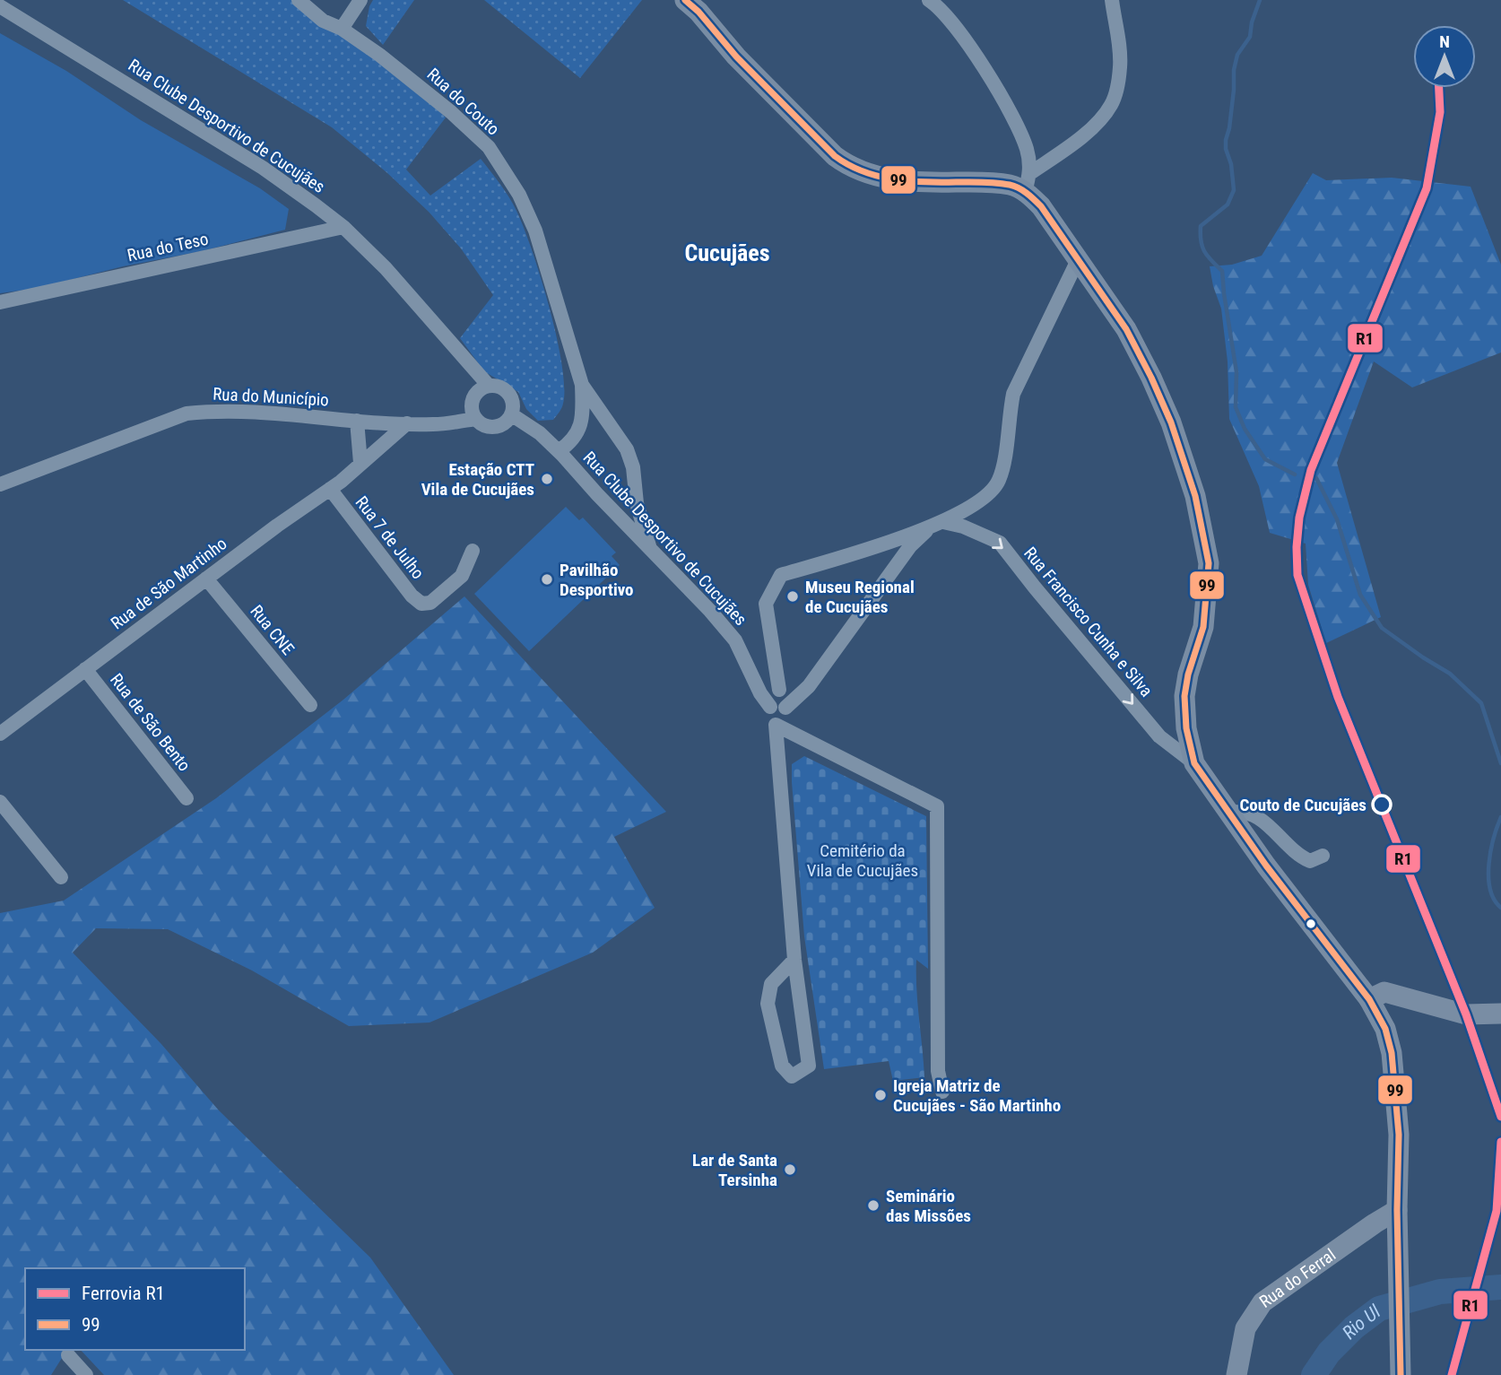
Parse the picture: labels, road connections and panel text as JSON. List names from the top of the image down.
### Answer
{
  "streets": {
    "main road": ["Rua do Ferral"],
    "street": [
      "Rua do Couto",
      "Rua Clube Desportivo de Cucujães",
      "Rua do Teso",
      "Rua do Município",
      "Rua 7 de Julho",
      "Rua de São Martinho",
      "Rua Francisco Cunha e Silva",
      "Rua CNE",
      "Rua de São Bento"
    ]
  },
  "crossings": [
    ["Rua do Couto", "Rua Clube Desportivo de Cucujães"],
    ["Rua Clube Desportivo de Cucujães", "Rua do Teso"],
    ["Rua Clube Desportivo de Cucujães", "Rua do Município"],
    ["Rua do Município", "Rua de São Martinho"],
    ["Rua 7 de Julho", "Rua de São Martinho"],
    ["Rua de São Martinho", "Rua CNE"],
    ["Rua de São Martinho", "Rua de São Bento"]
  ],
  "one_way": ["Rua Francisco Cunha e Silva"],
  "districts": ["Cucujães"],
  "water": ["Rio Ul"],
  "parks": ["Cemitério da Vila de Cucujães"],
  "places": [
    "Estação CTT Vila de Cucujães",
    "Pavilhão Desportivo",
    "Museu Regional de Cucujães",
    "Couto de Cucujães",
    "Igreja Matriz de Cucujães - São Martinho",
    "Lar de Santa Tersinha",
    "Seminário das Missões"
  ],
  "lines": ["transit line 99", "rail line R1"],
  "legend": ["Ferrovia R1", "99"],
  "north": "top"
}
